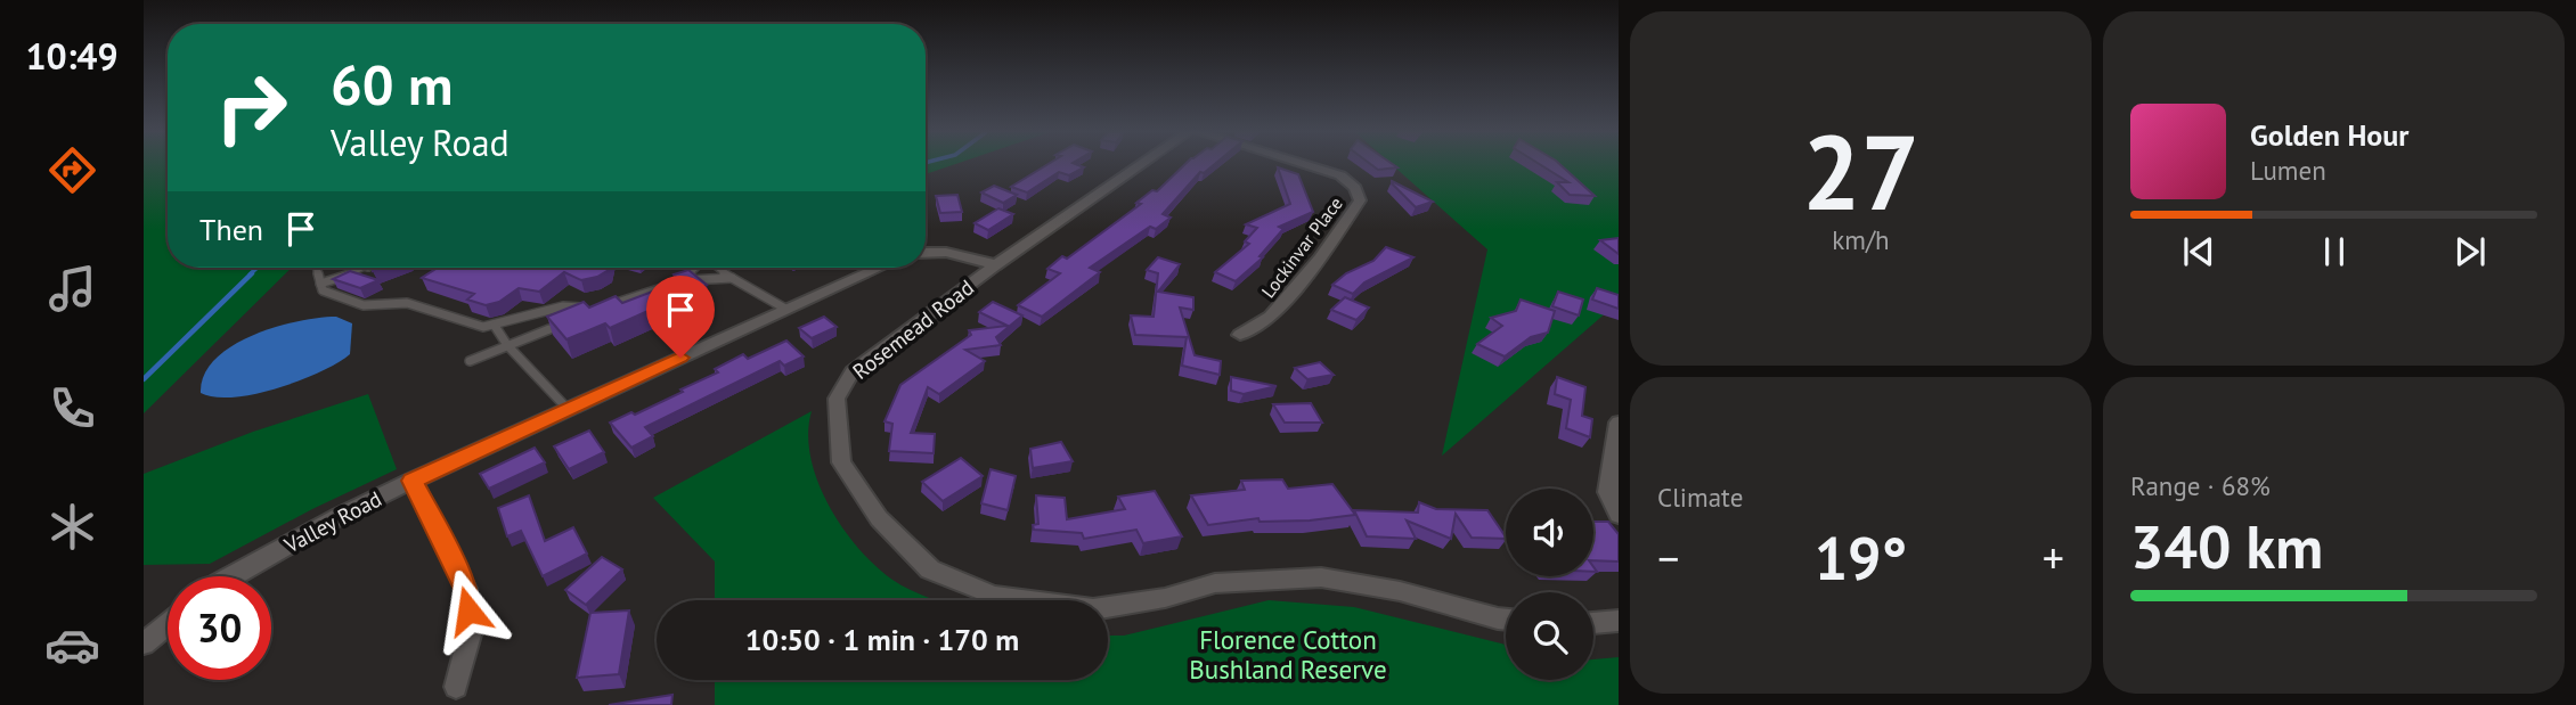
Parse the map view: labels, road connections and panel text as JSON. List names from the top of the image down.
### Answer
{
  "streets": {
    "street": ["Lockinvar Place", "Rosemead Road", "Valley Road"]
  },
  "parks": ["Florence Cotton Bushland Reserve"],
  "page": {
    "tabs": "10:49",
    "tile": [
      ["27", "km/h"],
      "Climate",
      ["Range · 68%", "340 km"]
    ],
    "turn": ["60 m", "Valley Road"],
    "song": ["Golden Hour", "Lumen"],
    "then": "Then",
    "heat": ["−", "19°", "+"],
    "limit": "30",
    "trip": "10:50 · 1 min · 170 m"
  }
}
